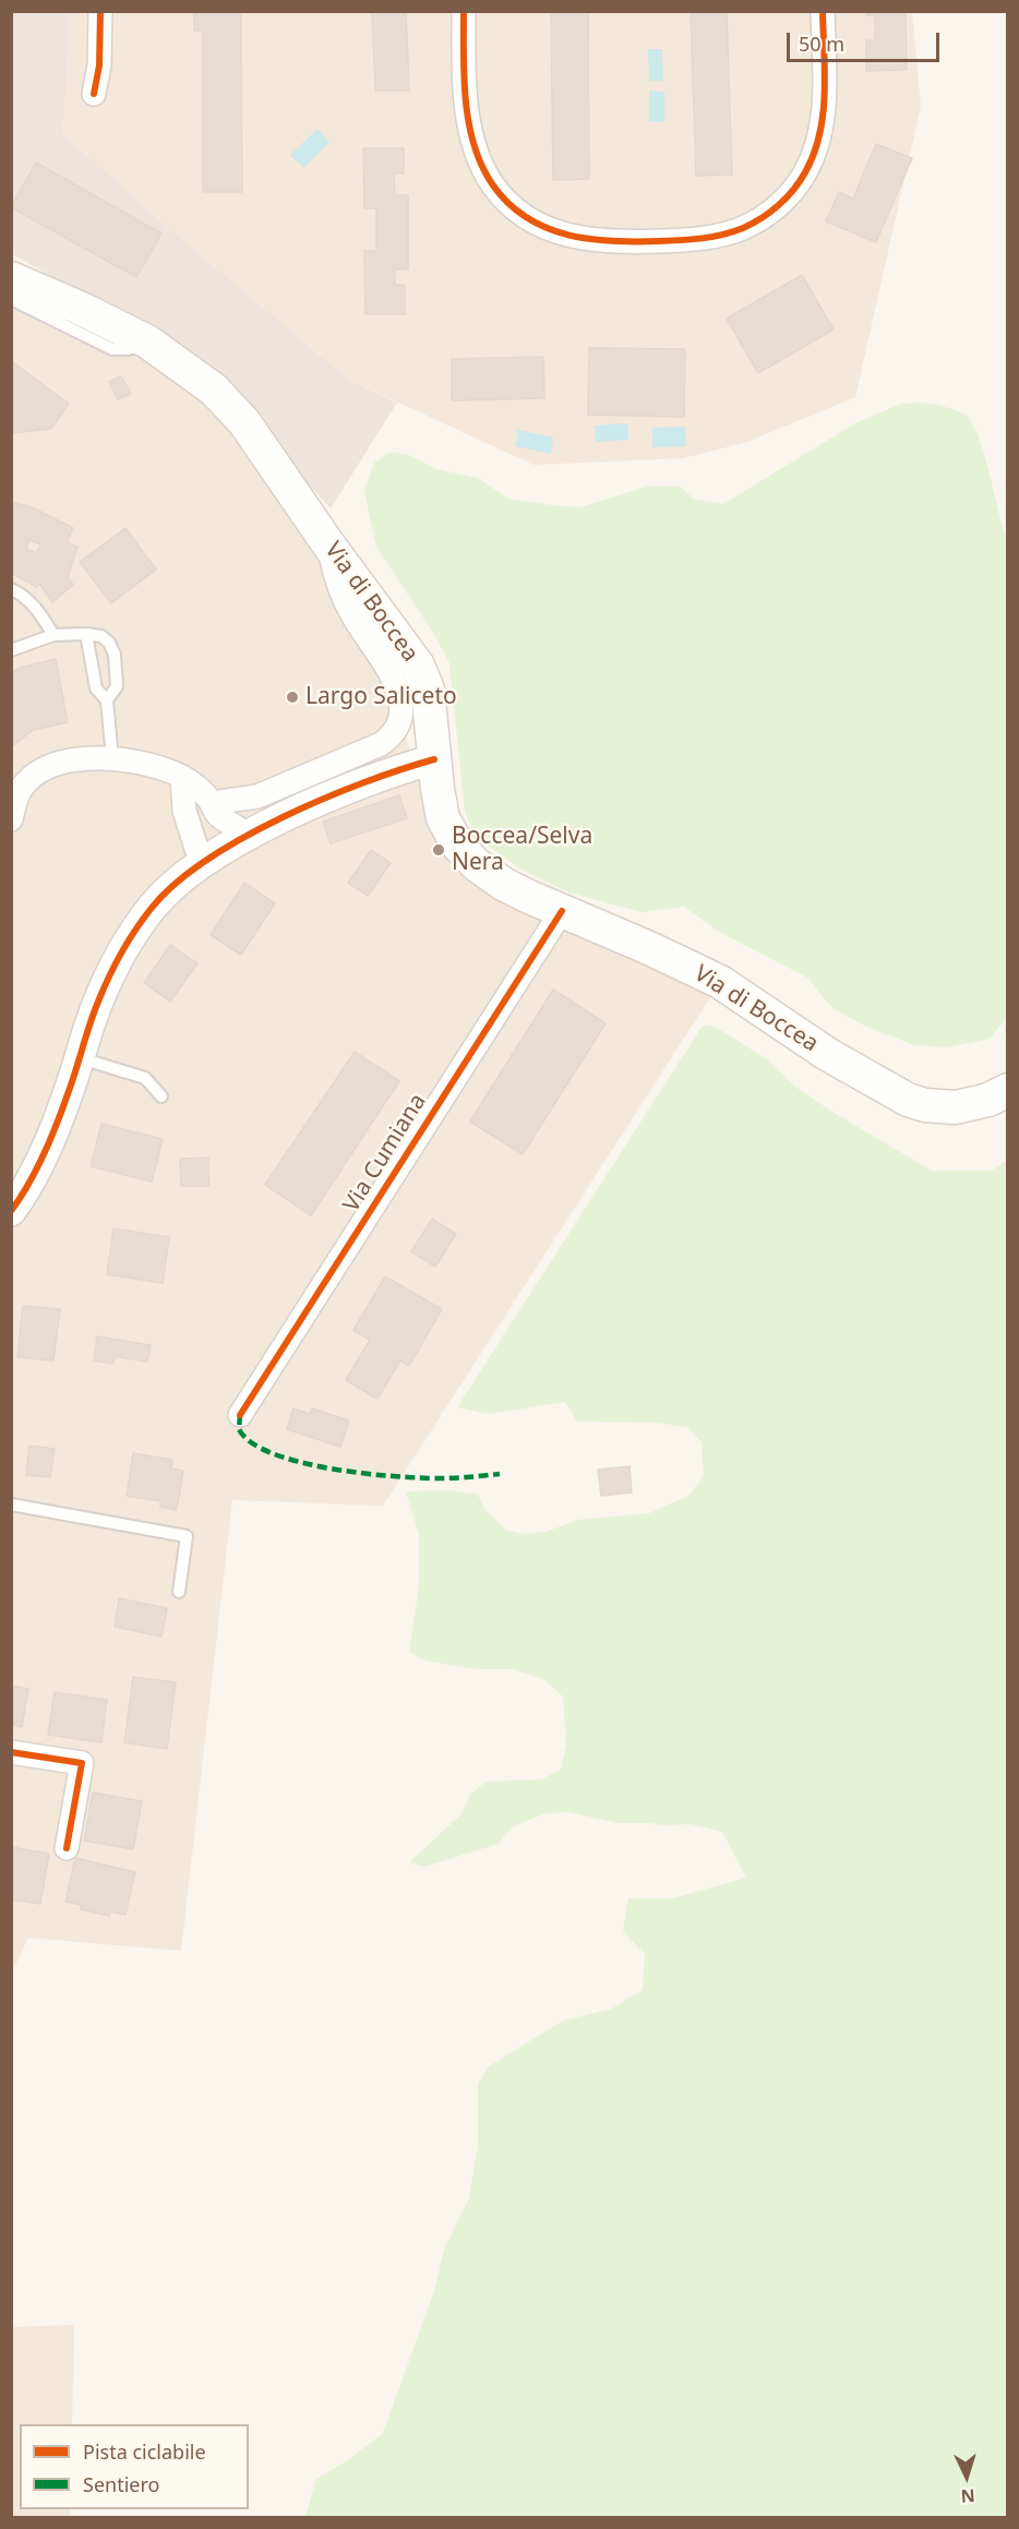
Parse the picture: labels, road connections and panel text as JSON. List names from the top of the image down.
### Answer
{
  "streets": {
    "main road": ["Via di Boccea"],
    "street": ["Via Cumiana"]
  },
  "crossings": [
    ["Via di Boccea", "Via Cumiana"]
  ],
  "places": ["Largo Saliceto", "Boccea/Selva Nera"],
  "legend": ["Pista ciclabile", "Sentiero"],
  "scale_bar": "50 m",
  "north": "bottom"
}
